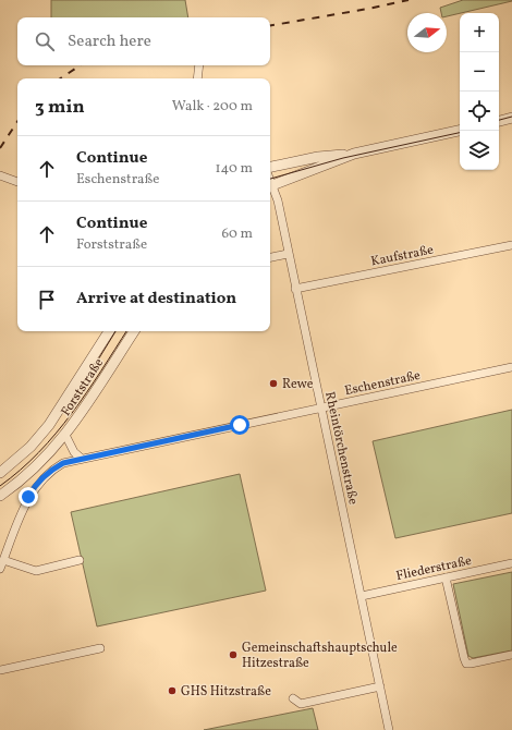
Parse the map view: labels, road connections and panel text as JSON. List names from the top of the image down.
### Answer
{
  "streets": {
    "street": [
      "Kaufstraße",
      "Eschenstraße",
      "Forststraße",
      "Rheintörchenstraße",
      "Fliederstraße"
    ]
  },
  "crossings": [
    ["Kaufstraße", "Rheintörchenstraße"],
    ["Eschenstraße", "Rheintörchenstraße"],
    ["Rheintörchenstraße", "Fliederstraße"]
  ],
  "places": ["Rewe", "Gemeinschaftshauptschule Hitzestraße", "GHS Hitzstraße"],
  "north": "right",
  "page": {
    "map_buttons": ["+", "−"],
    "search": "Search here",
    "heading": ["3 min", "Walk · 200 m"],
    "list": [
      ["Continue", "Eschenstraße", "140 m"],
      ["Continue", "Forststraße", "60 m"],
      "Arrive at destination"
    ]
  }
}
